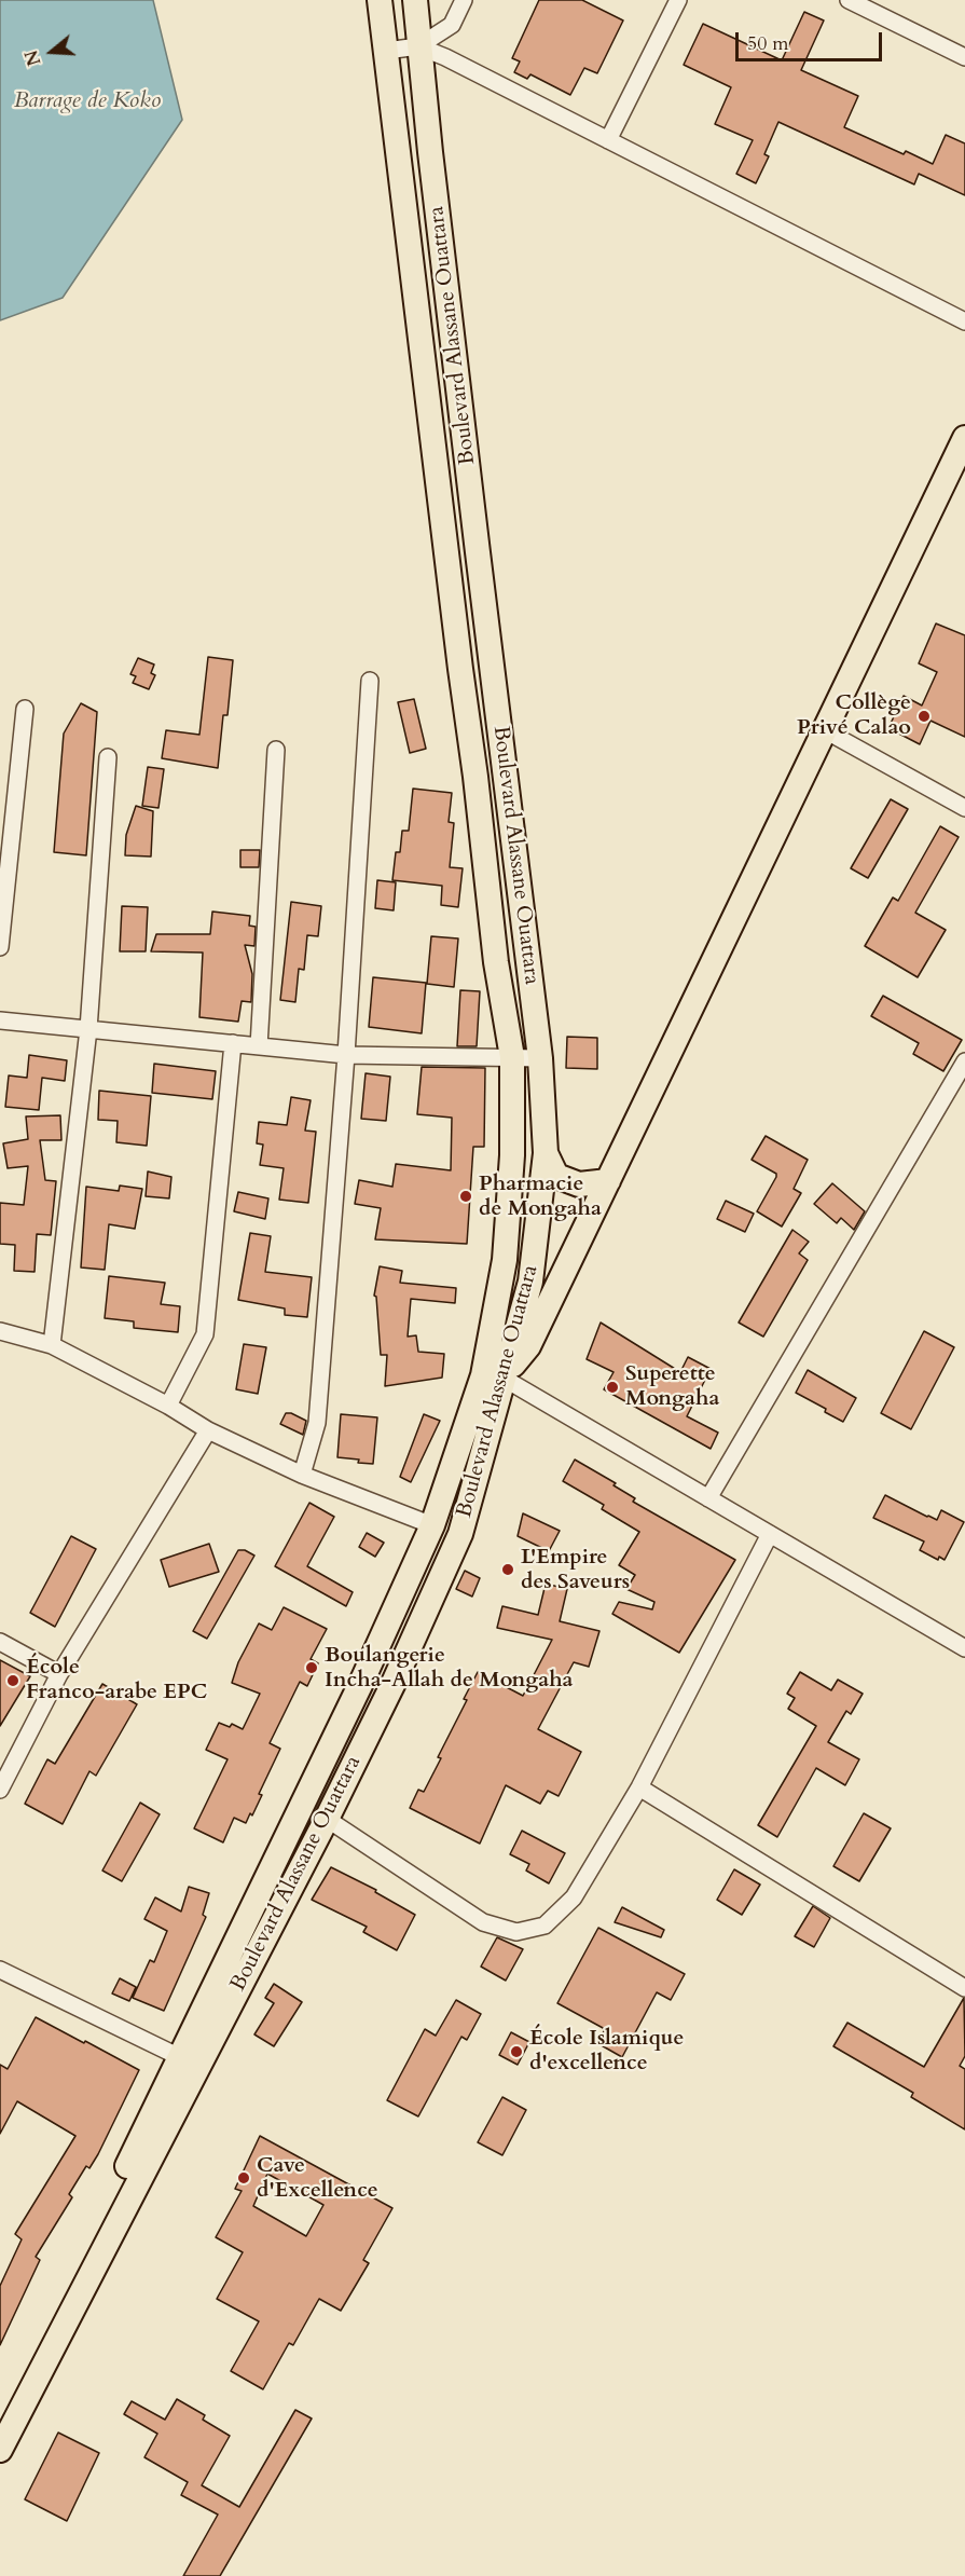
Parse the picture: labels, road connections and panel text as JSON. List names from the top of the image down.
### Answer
{
  "streets": {
    "main road": ["Boulevard Alassane Ouattara"]
  },
  "water": ["Barrage de Koko"],
  "places": [
    "Collège Privé Calao",
    "Pharmacie de Mongaha",
    "Superette Mongaha",
    "L'Empire des Saveurs",
    "Boulangerie Incha-Allah de Mongaha",
    "École Franco-arabe EPC",
    "École Islamique d'excellence",
    "Cave d'Excellence"
  ],
  "scale_bar": "50 m",
  "north": "left"
}
